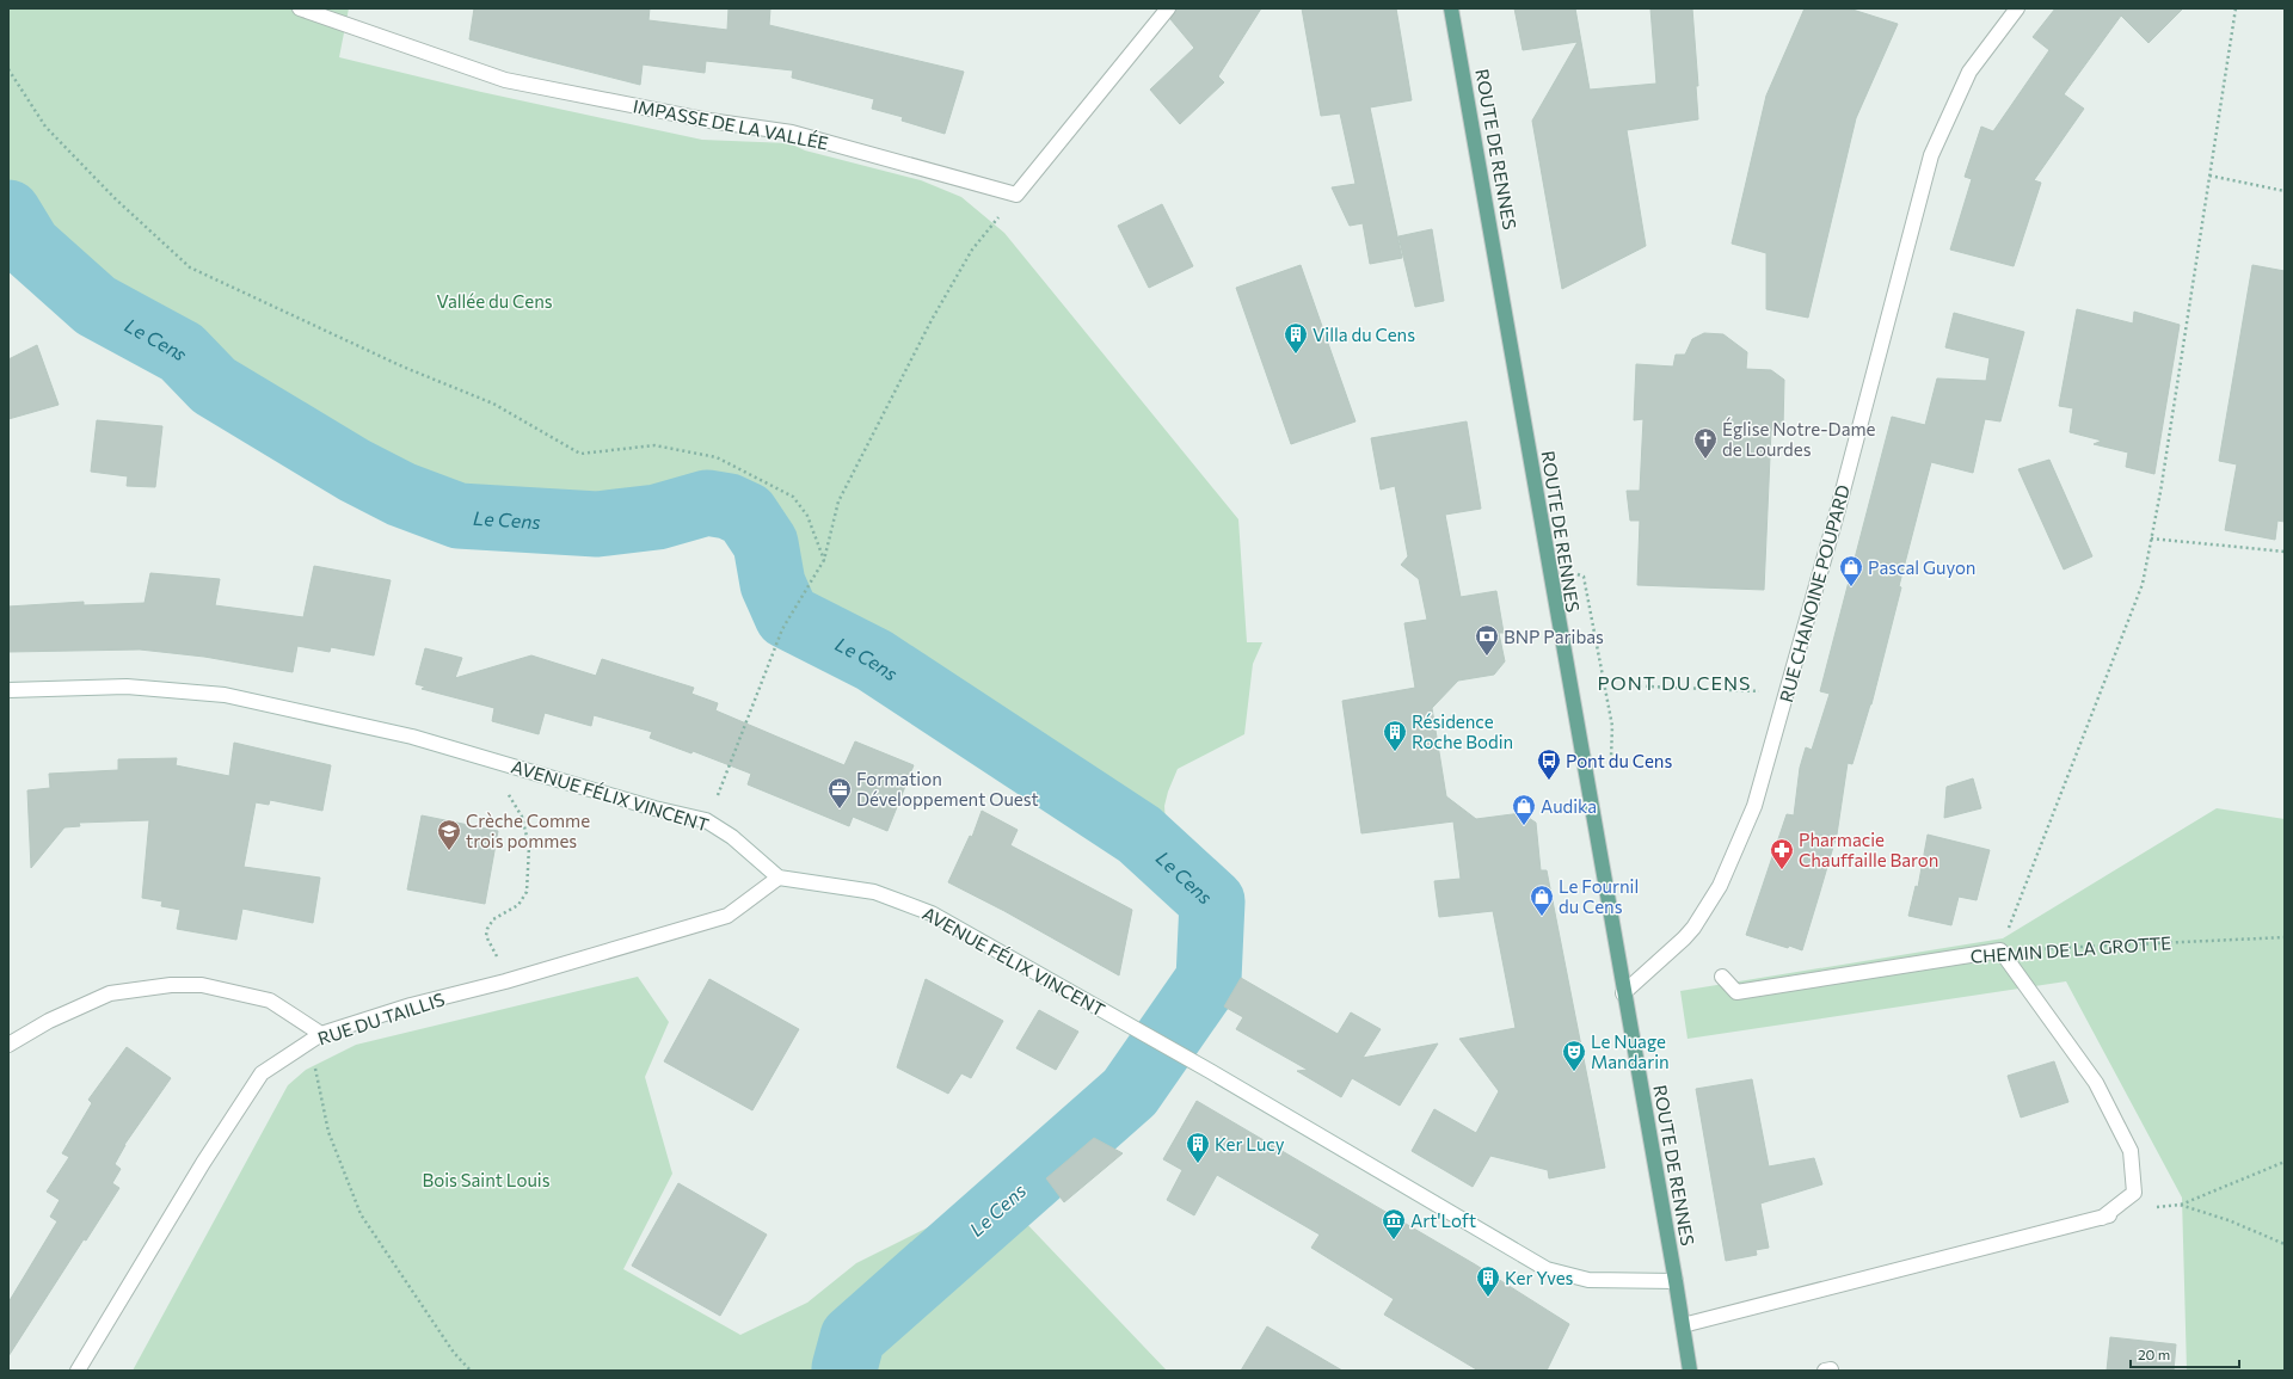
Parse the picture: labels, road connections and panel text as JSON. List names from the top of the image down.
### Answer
{
  "streets": {
    "main road": ["ROUTE DE RENNES"],
    "street": [
      "IMPASSE DE LA VALLÉE",
      "RUE CHANOINE POUPARD",
      "AVENUE FÉLIX VINCENT",
      "CHEMIN DE LA GROTTE",
      "RUE DU TAILLIS"
    ]
  },
  "crossings": [
    ["ROUTE DE RENNES", "RUE CHANOINE POUPARD"],
    ["ROUTE DE RENNES", "AVENUE FÉLIX VINCENT"],
    ["AVENUE FÉLIX VINCENT", "RUE DU TAILLIS"]
  ],
  "districts": ["PONT DU CENS"],
  "water": ["Le Cens"],
  "parks": ["Vallée du Cens", "Bois Saint Louis"],
  "places": {
    "building": [
      "Villa du Cens",
      "Résidence Roche Bodin",
      "Ker Lucy",
      "Ker Yves"
    ],
    "church": ["Église Notre-Dame de Lourdes"],
    "shop": ["Pascal Guyon", "Audika", "Le Fournil du Cens"],
    "bank": ["BNP Paribas"],
    "bus stop": ["Pont du Cens"],
    "office": ["Formation Développement Ouest"],
    "school or university": ["Crèche Comme trois pommes"],
    "pharmacy": ["Pharmacie Chauffaille Baron"],
    "theatre": ["Le Nuage Mandarin"],
    "museum": ["Art'Loft"]
  },
  "scale_bar": "20 m"
}
